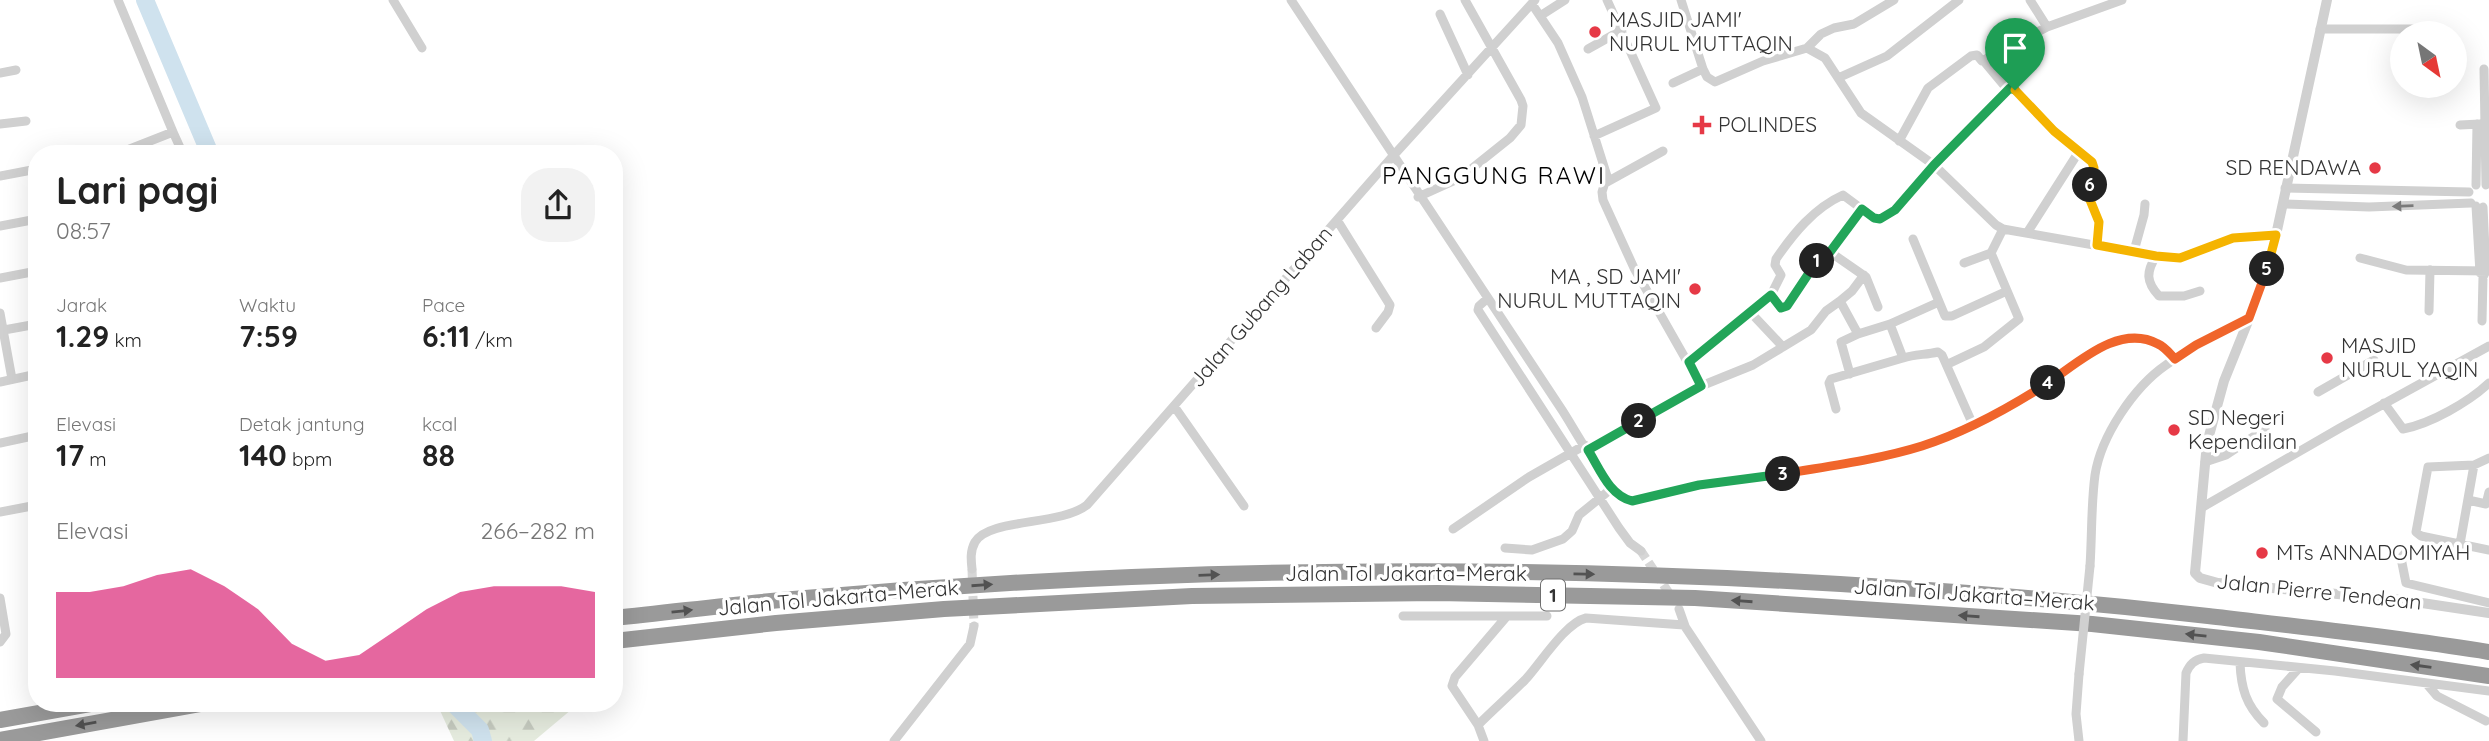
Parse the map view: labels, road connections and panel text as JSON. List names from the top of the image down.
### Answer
{
  "streets": {
    "highway": ["Jalan Tol Jakarta–Merak", "1"],
    "street": ["Jalan Gubang Laban", "Jalan Pierre Tendean"]
  },
  "districts": ["PANGGUNG RAWI"],
  "places": {
    "other": [
      "MASJID JAMI' NURUL MUTTAQIN",
      "SD RENDAWA",
      "MA , SD JAMI' NURUL MUTTAQIN",
      "MASJID NURUL YAQIN",
      "SD Negeri Kependilan",
      "MTs ANNADOMIYAH"
    ],
    "health": ["POLINDES"]
  },
  "north": "bottom right",
  "page": {
    "heading": ["Lari pagi", "08:57"],
    "pins": [
      "6",
      "1",
      "5",
      "4",
      "2",
      "3"
    ],
    "stats": [
      ["Jarak", "1.29 km"],
      ["Waktu", "7:59"],
      ["Pace", "6:11 /km"],
      ["Elevasi", "17 m"],
      ["Detak jantung", "140 bpm"],
      ["kcal", "88"]
    ],
    "chart": ["Elevasi", "266–282 m"]
  }
}
